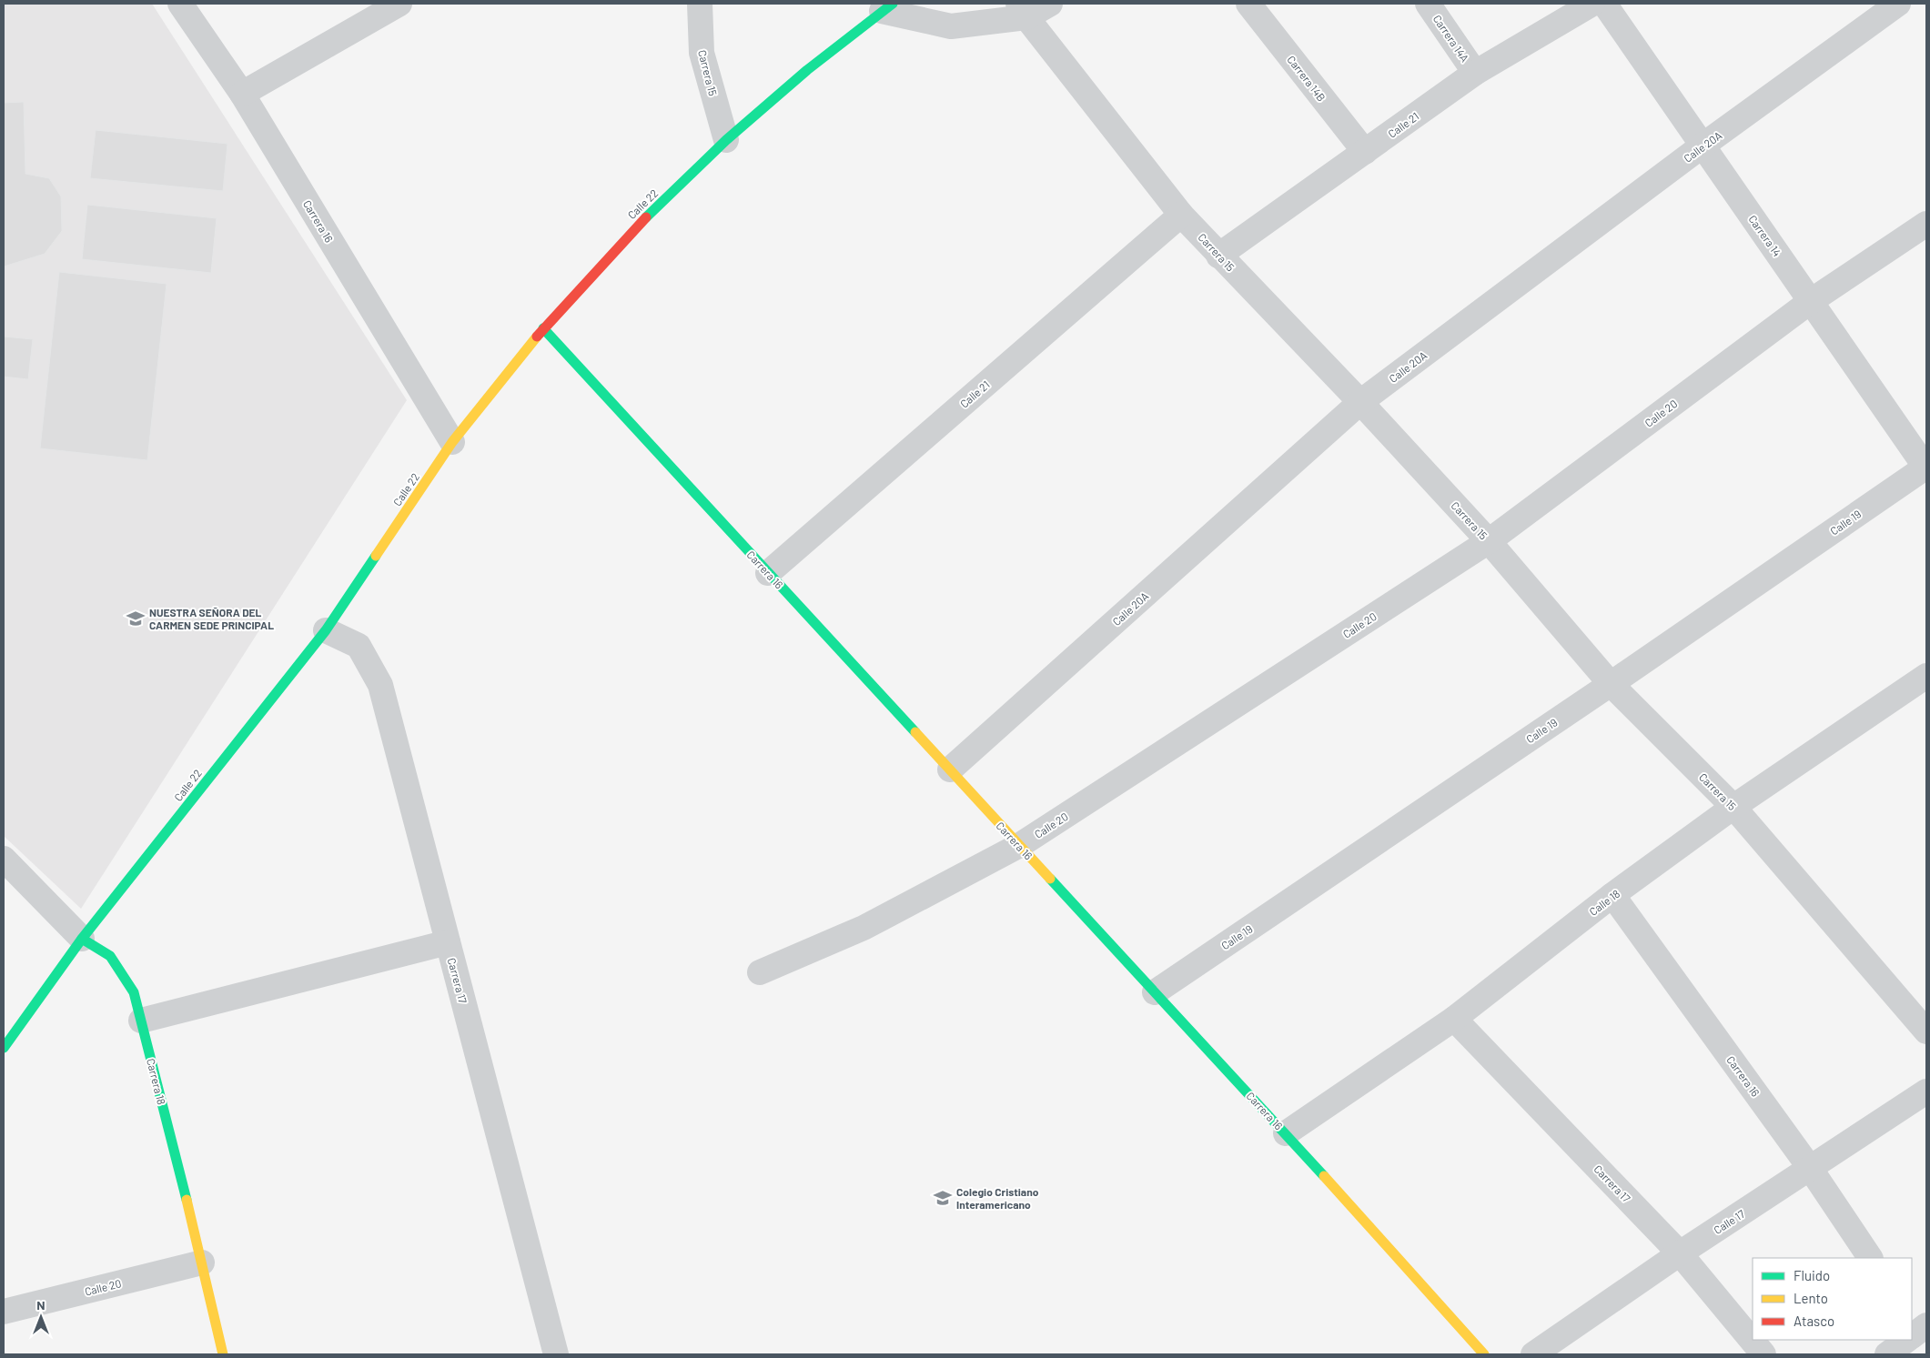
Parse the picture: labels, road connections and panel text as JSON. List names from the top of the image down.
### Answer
{
  "streets": {
    "main road": ["Calle 22", "Carrera 16", "Carrera 18"],
    "street": [
      "Carrera 14A",
      "Carrera 15",
      "Carrera 14B",
      "Calle 21",
      "Calle 20A",
      "Carrera 14",
      "Calle 20",
      "Calle 19",
      "Calle 18",
      "Carrera 17",
      "Calle 17"
    ]
  },
  "crossings": [
    ["Carrera 14A", "Calle 21"],
    ["Carrera 15", "Calle 21"],
    ["Carrera 15", "Calle 20A"],
    ["Carrera 15", "Calle 22"],
    ["Carrera 15", "Calle 20"],
    ["Carrera 15", "Calle 19"],
    ["Carrera 15", "Calle 18"],
    ["Carrera 14B", "Calle 21"],
    ["Calle 21", "Carrera 16"],
    ["Calle 20A", "Carrera 16"],
    ["Calle 20A", "Carrera 14"],
    ["Calle 22", "Carrera 16"],
    ["Calle 22", "Carrera 17"],
    ["Calle 22", "Carrera 18"],
    ["Carrera 16", "Calle 20"],
    ["Carrera 16", "Calle 19"],
    ["Carrera 16", "Calle 18"],
    ["Carrera 16", "Calle 17"],
    ["Carrera 14", "Calle 20"],
    ["Carrera 14", "Calle 19"],
    ["Calle 20", "Carrera 18"],
    ["Calle 18", "Carrera 17"],
    ["Carrera 17", "Calle 17"]
  ],
  "places": {
    "school or university": ["NUESTRA SEÑORA DEL CARMEN SEDE PRINCIPAL", "Colegio Cristiano Interamericano"]
  },
  "legend": ["Fluido", "Lento", "Atasco"],
  "north": "top"
}
